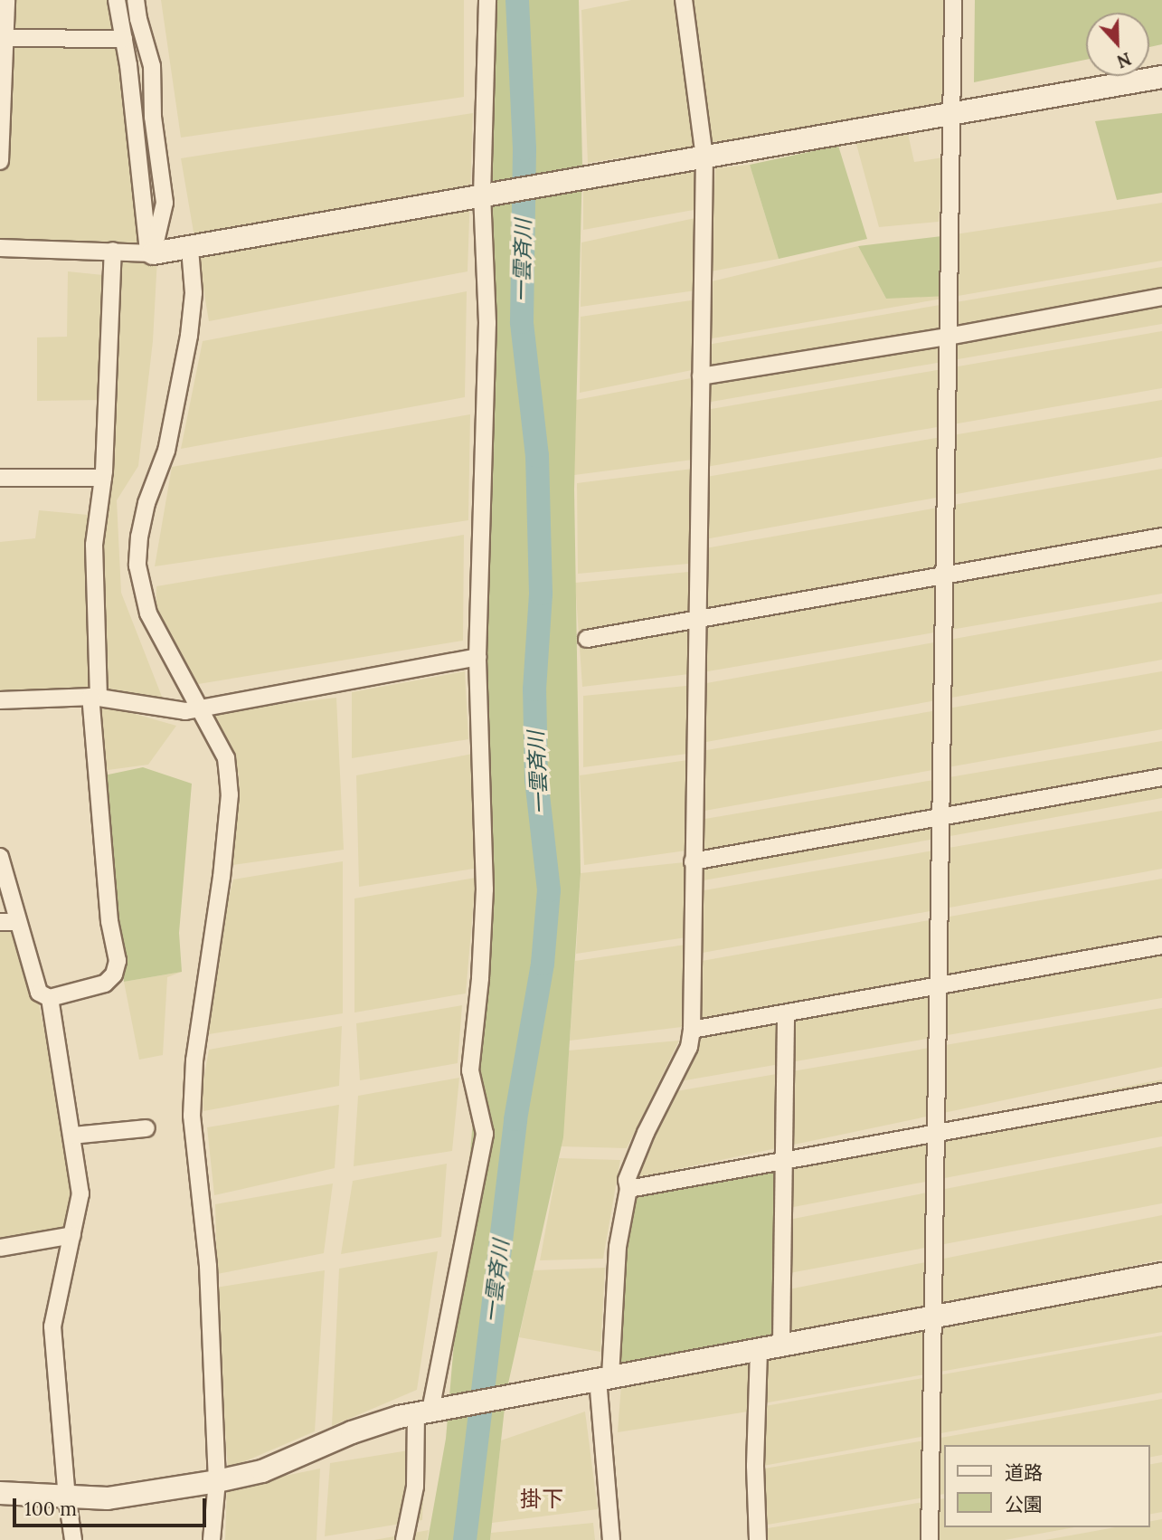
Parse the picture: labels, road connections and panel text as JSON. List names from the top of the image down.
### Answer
{
  "districts": ["掛下"],
  "water": ["一雲斉川"],
  "legend": ["道路", "公園"],
  "scale_bar": "100 m",
  "north": "bottom"
}
